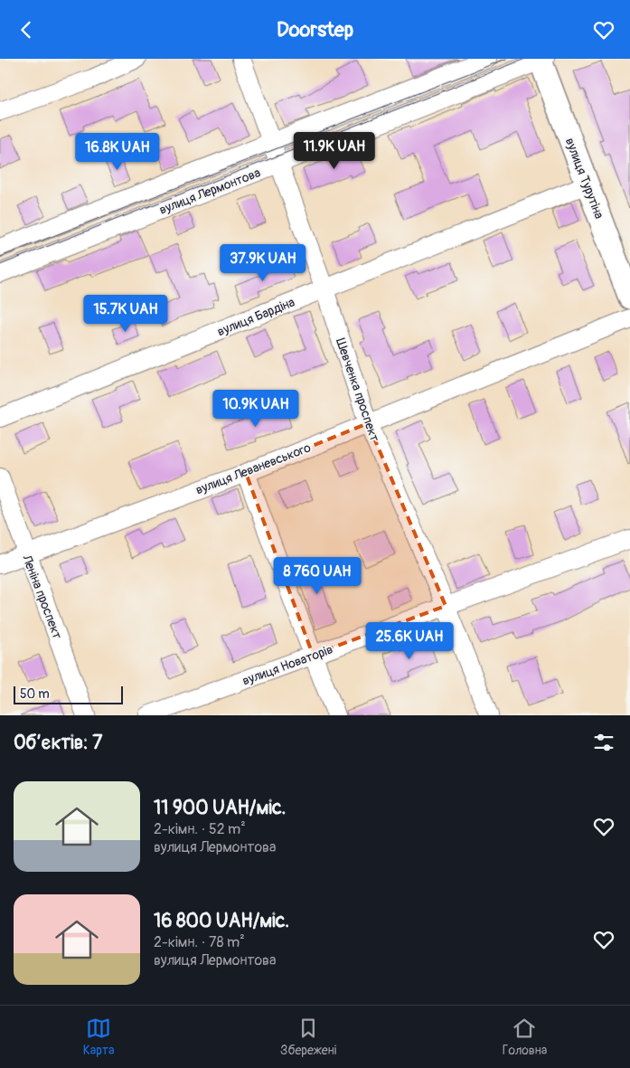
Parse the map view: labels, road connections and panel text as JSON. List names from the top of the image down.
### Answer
{
  "streets": {
    "street": [
      "вулиця Турутіна",
      "вулиця Лермонтова",
      "вулиця Бардіна",
      "Шевченка проспект",
      "вулиця Леваневського",
      "Леніна проспект",
      "вулиця Новаторів"
    ]
  },
  "crossings": [
    ["вулиця Турутіна", "вулиця Лермонтова"],
    ["вулиця Турутіна", "вулиця Бардіна"],
    ["вулиця Лермонтова", "Шевченка проспект"],
    ["вулиця Бардіна", "Шевченка проспект"],
    ["Шевченка проспект", "вулиця Леваневського"],
    ["Шевченка проспект", "вулиця Новаторів"],
    ["вулиця Леваневського", "Леніна проспект"]
  ],
  "scale_bar": "50 m",
  "page": {
    "header": "Doorstep",
    "price": [
      "11.9K UAH",
      "16.8K UAH",
      "37.9K UAH",
      "15.7K UAH",
      "10.9K UAH",
      "8 760 UAH",
      "25.6K UAH"
    ],
    "scale": "50 m",
    "heading": "Об’єктів: 7",
    "list": [
      {
        "name": "11 900 UAH/міс.",
        "note": "2-кімн. · 52 m² · вулиця Лермонтова"
      },
      {
        "name": "16 800 UAH/міс.",
        "note": "2-кімн. · 78 m² · вулиця Лермонтова"
      }
    ],
    "tabs": ["Карта", "Збережені", "Головна"]
  }
}
